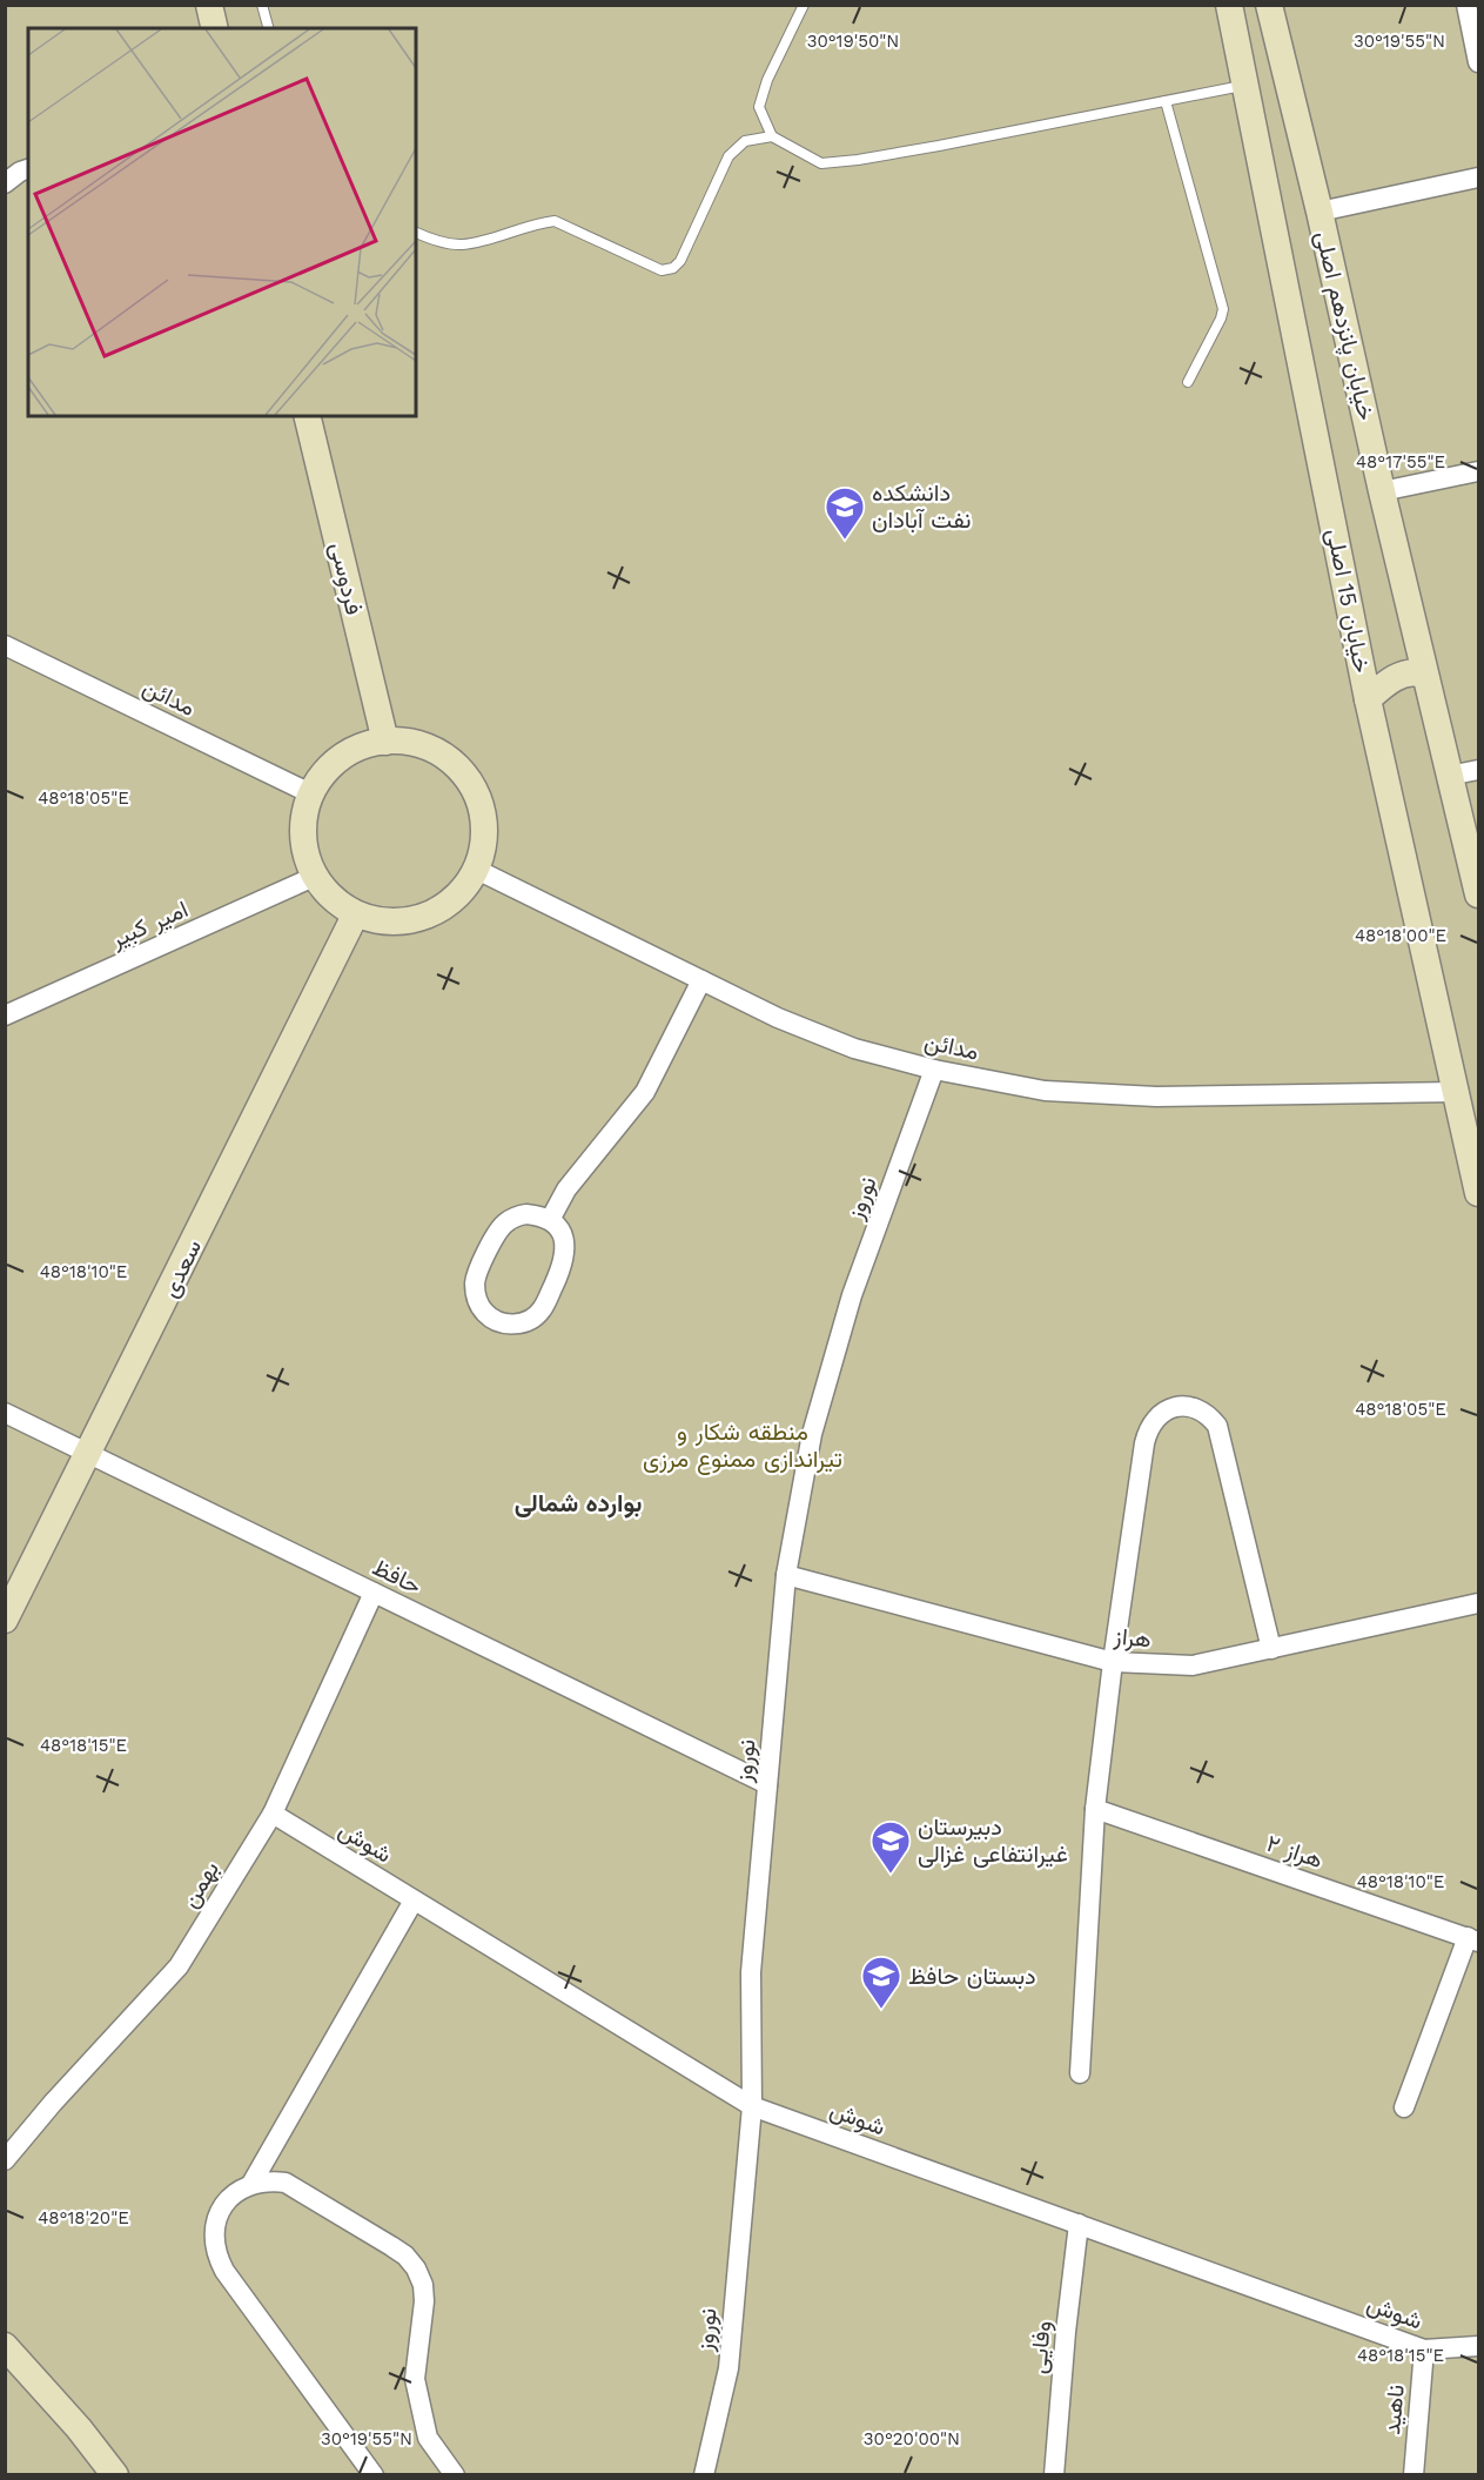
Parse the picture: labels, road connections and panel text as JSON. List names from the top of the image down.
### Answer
{
  "streets": {
    "main road": [
      "خیابان پانزدهم اصلی",
      "فردوسی",
      "خیابان 15 اصلی",
      "سعدی"
    ],
    "street": [
      "مدائن",
      "امیر کبیر",
      "نوروز",
      "حافظ",
      "هراز",
      "شوش",
      "هراز ۲",
      "بهمن",
      "وفایی",
      "ناهید"
    ]
  },
  "crossings": [
    ["فردوسی", "مدائن"],
    ["فردوسی", "امیر کبیر"],
    ["فردوسی", "سعدی"],
    ["خیابان 15 اصلی", "مدائن"],
    ["مدائن", "امیر کبیر"],
    ["مدائن", "نوروز"],
    ["مدائن", "سعدی"],
    ["امیر کبیر", "سعدی"],
    ["نوروز", "حافظ"],
    ["نوروز", "هراز"],
    ["نوروز", "شوش"],
    ["سعدی", "حافظ"],
    ["حافظ", "بهمن"],
    ["شوش", "بهمن"],
    ["شوش", "وفایی"],
    ["شوش", "ناهید"]
  ],
  "districts": ["بوارده شمالی"],
  "parks": ["منطقه شکار و تیراندازی ممنوع مرزی"],
  "places": {
    "school or university": ["دانشکده نفت آبادان", "دبیرستان غیرانتفاعی غزالی", "دبستان حافظ"]
  },
  "coordinates": [
    "30°19'50\"N",
    "30°19'55\"N",
    "48°17'55\"E",
    "48°18'05\"E",
    "48°18'00\"E",
    "48°18'10\"E",
    "48°18'15\"E",
    "48°18'20\"E",
    "30°20'00\"N"
  ]
}
